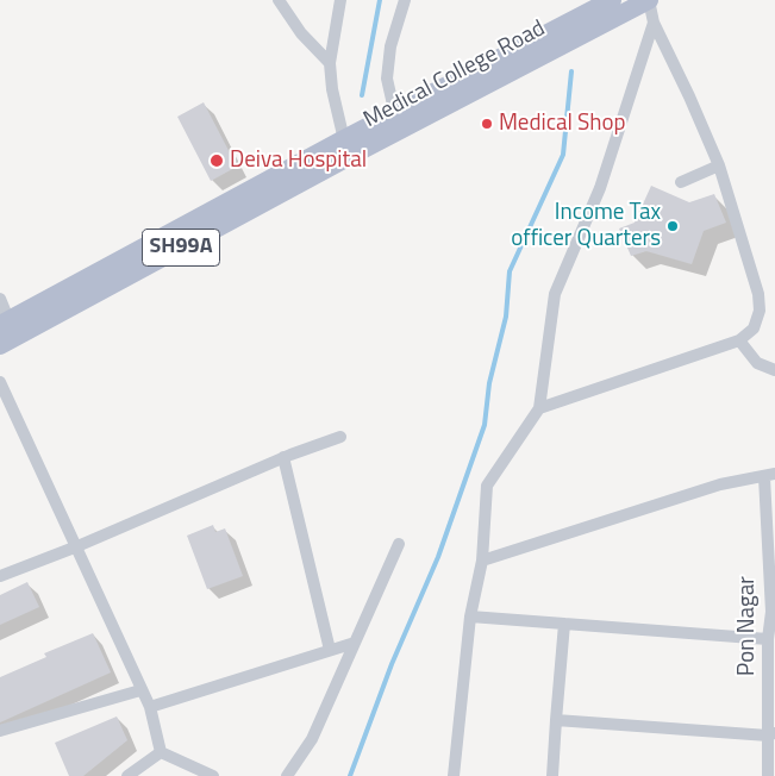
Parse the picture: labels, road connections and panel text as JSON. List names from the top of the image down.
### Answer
{
  "streets": {
    "main road": ["Medical College Road", "SH99A"],
    "street": ["Pon Nagar"]
  },
  "places": ["Medical Shop", "Deiva Hospital", "Income Tax officer Quarters"]
}
